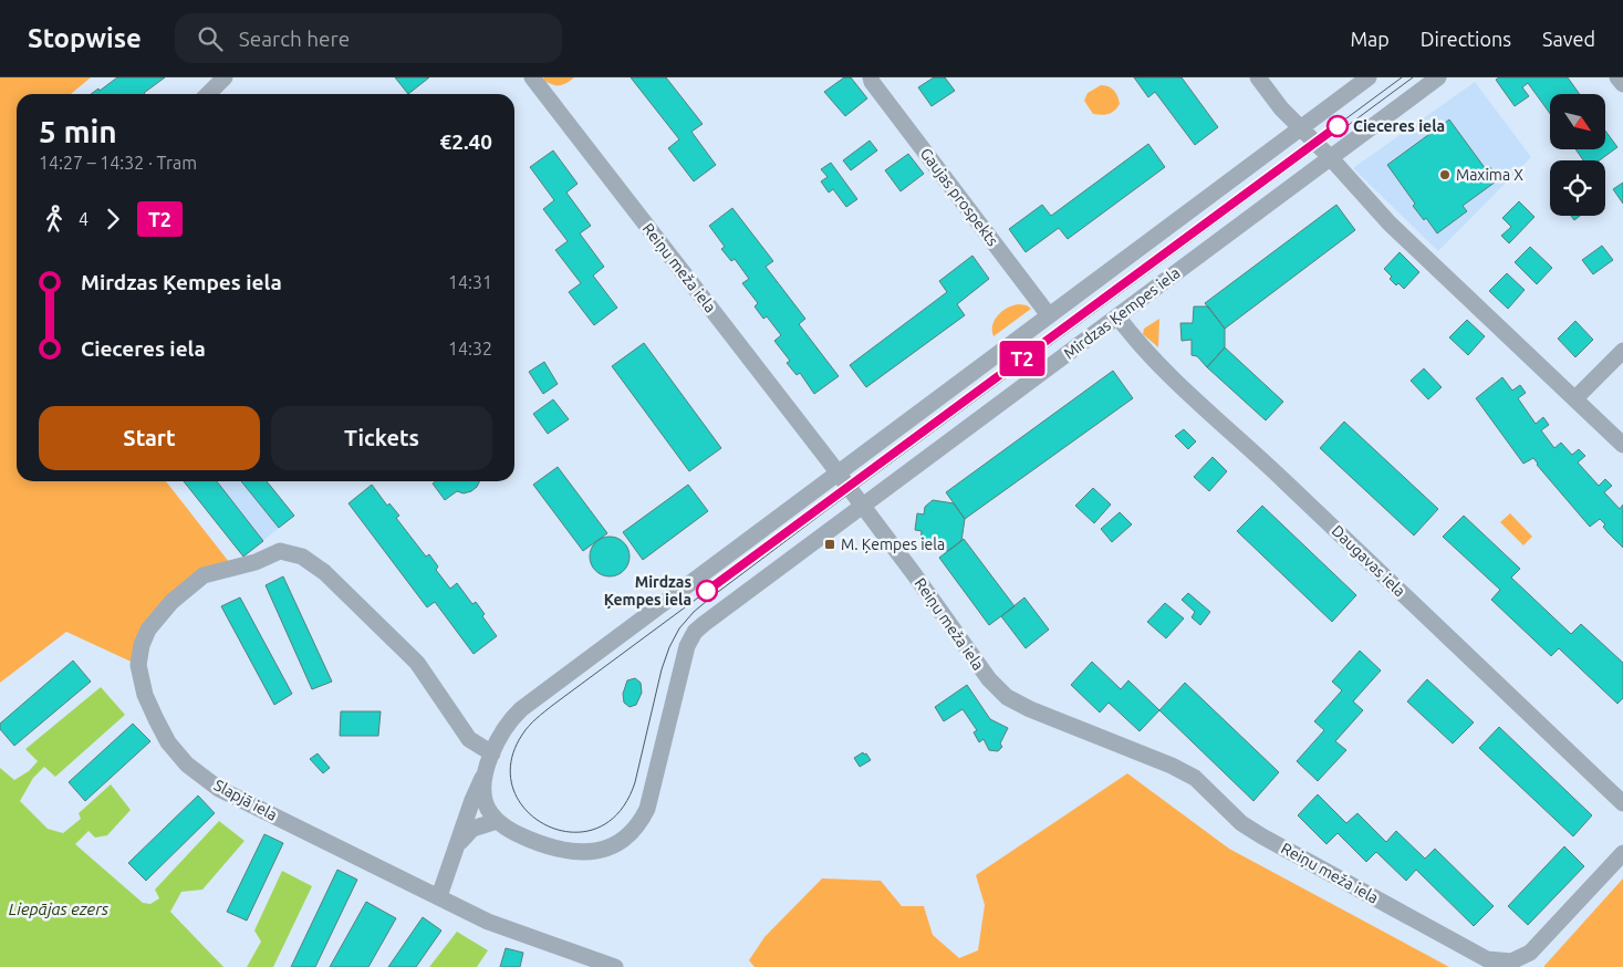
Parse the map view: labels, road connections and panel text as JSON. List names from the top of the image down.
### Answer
{
  "streets": {
    "street": [
      "Gaujas prospekts",
      "Reiņu meža iela",
      "Mirdzas Ķempes iela",
      "Daugavas iela",
      "Slapjā iela"
    ]
  },
  "crossings": [
    ["Gaujas prospekts", "Mirdzas Ķempes iela"],
    ["Reiņu meža iela", "Mirdzas Ķempes iela"],
    ["Mirdzas Ķempes iela", "Daugavas iela"],
    ["Mirdzas Ķempes iela", "Slapjā iela"]
  ],
  "water": ["Liepājas ezers"],
  "places": {
    "other": ["Cieceres iela", "Maxima X", "Mirdzas Ķempes iela"],
    "transit": ["M. Ķempes iela"]
  },
  "lines": ["tram line T2"],
  "north": "bottom right",
  "page": {
    "header": "Stopwise",
    "search": "Search here",
    "nav": ["Map", "Directions", "Saved"],
    "on_map": "T2",
    "heading": ["5 min", "14:27 – 14:32 · Tram", "€2.40"],
    "legs": ["4", "T2"],
    "list": [
      {
        "name": "Mirdzas Ķempes iela",
        "value": "14:31"
      },
      {
        "name": "Cieceres iela",
        "value": "14:32"
      }
    ],
    "buttons": ["Start", "Tickets"]
  }
}
